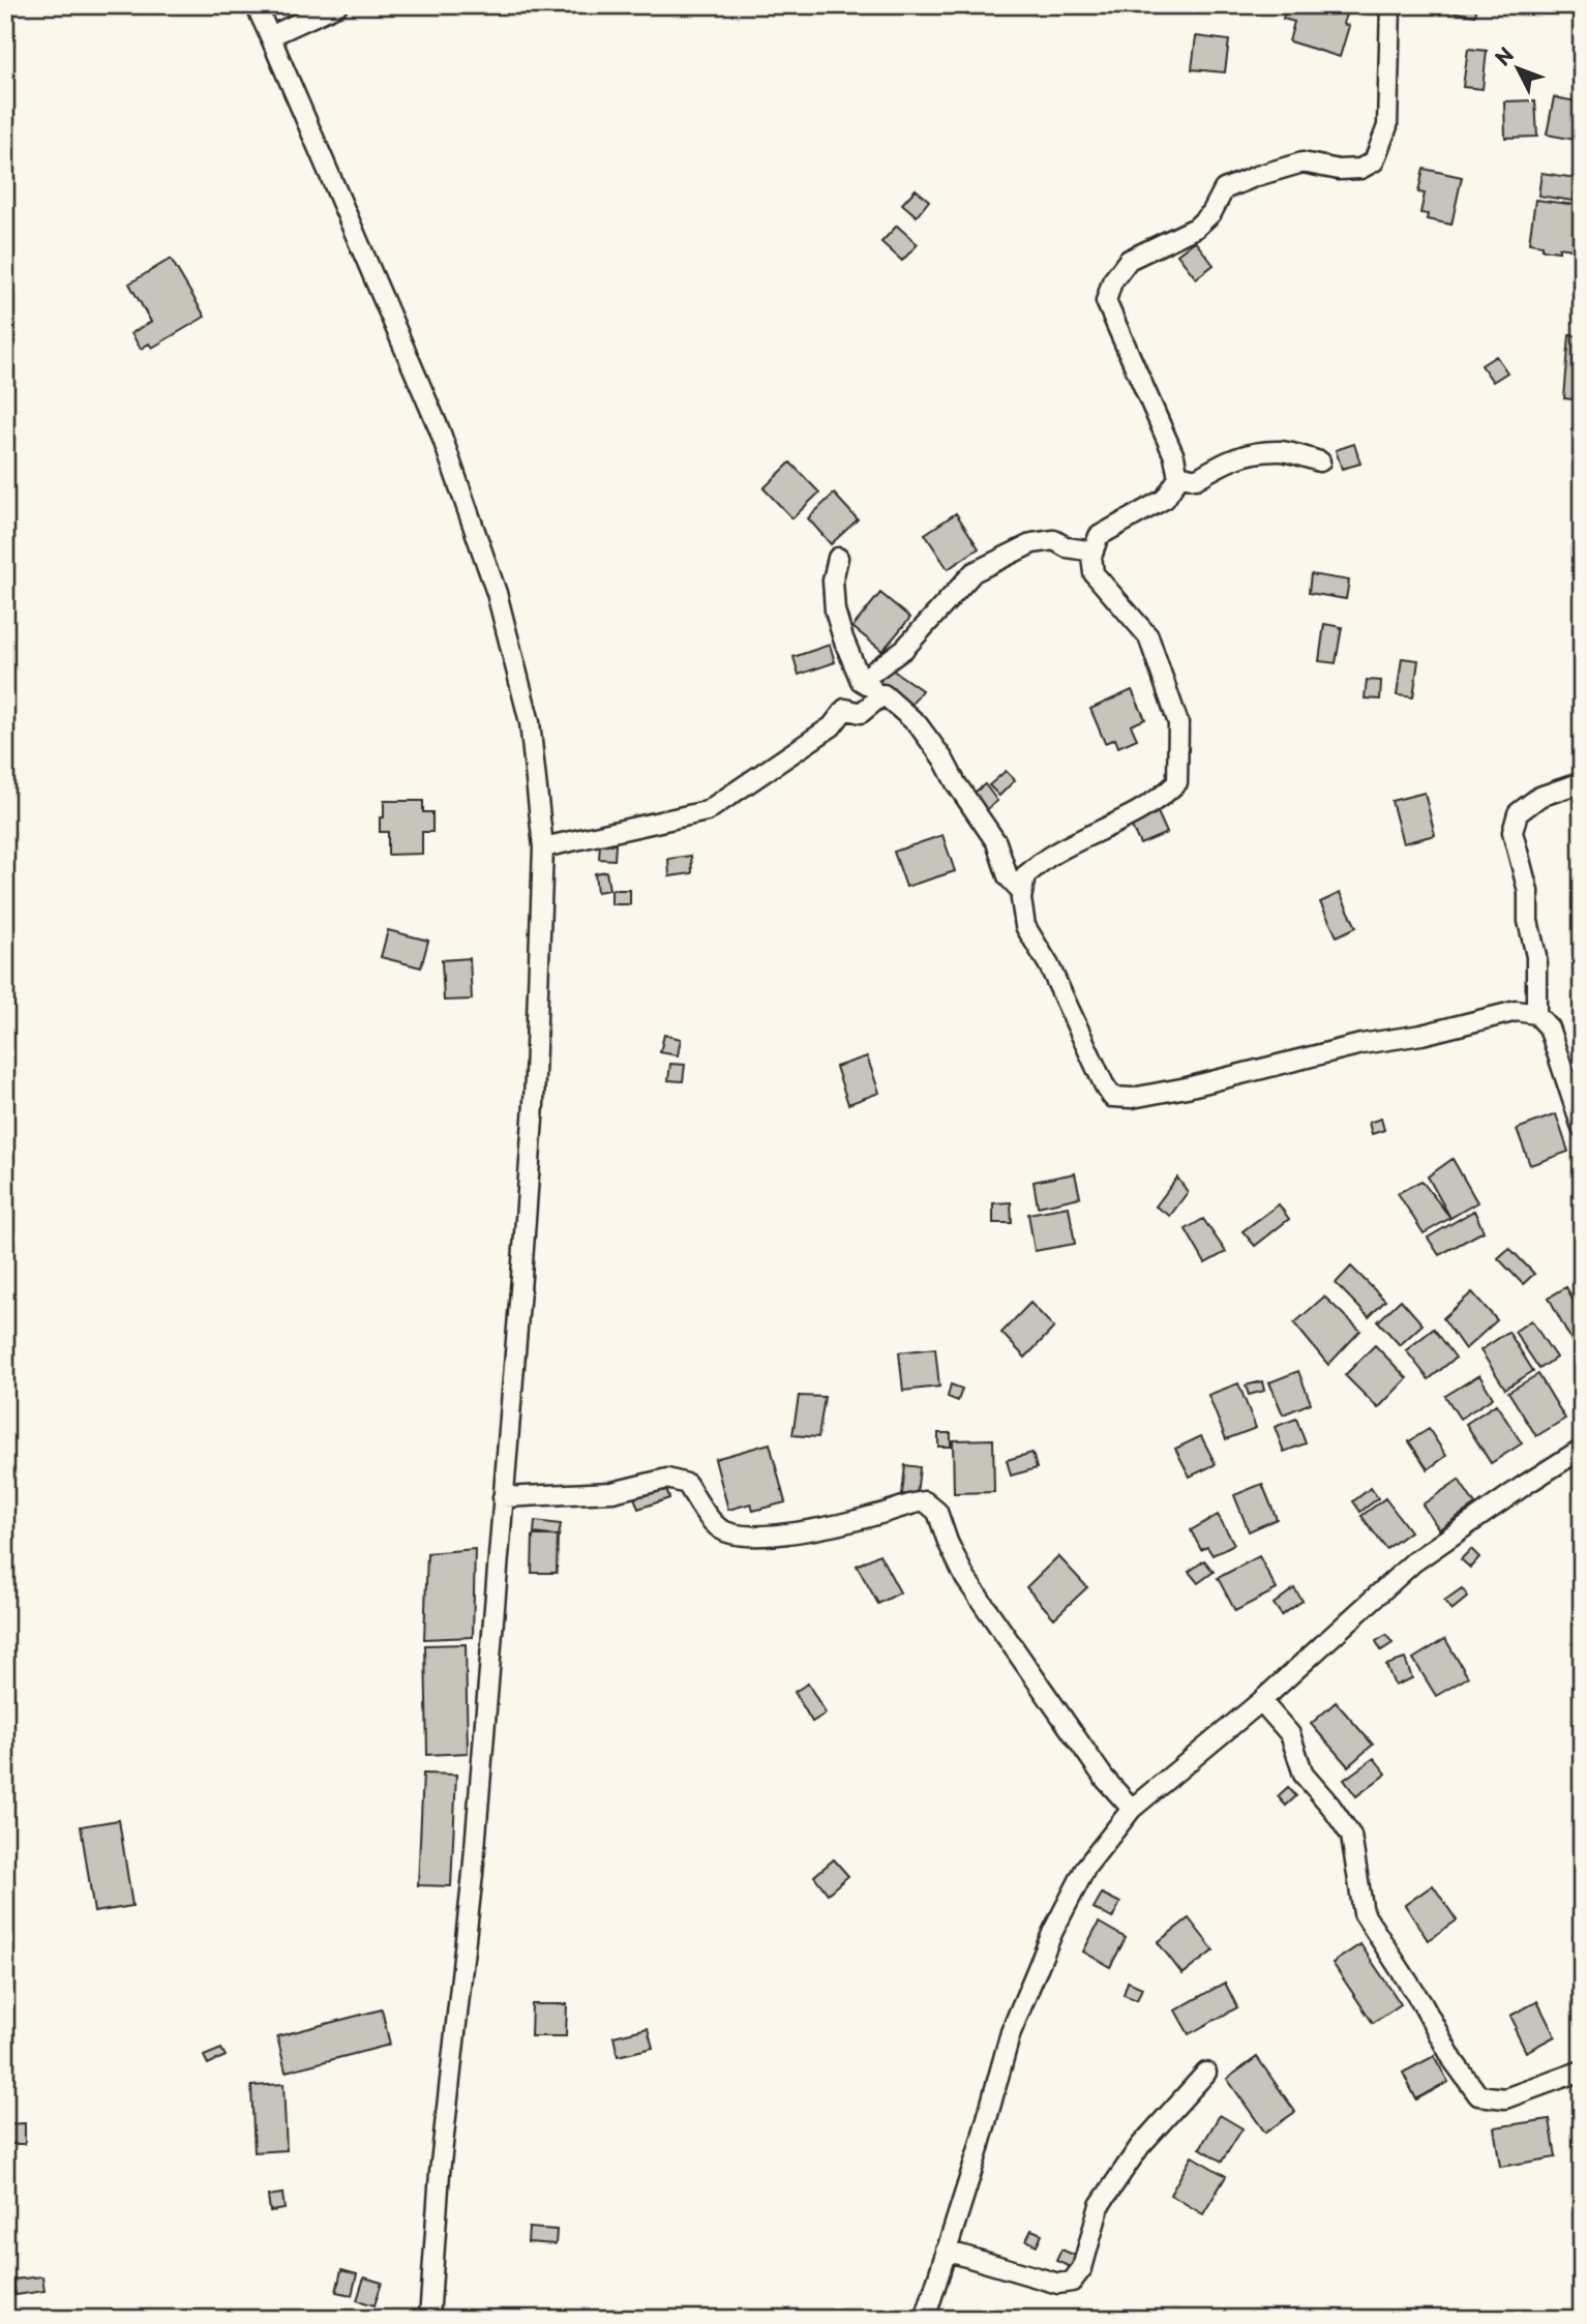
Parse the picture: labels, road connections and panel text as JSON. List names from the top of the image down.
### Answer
{
  "north": "top left"
}
